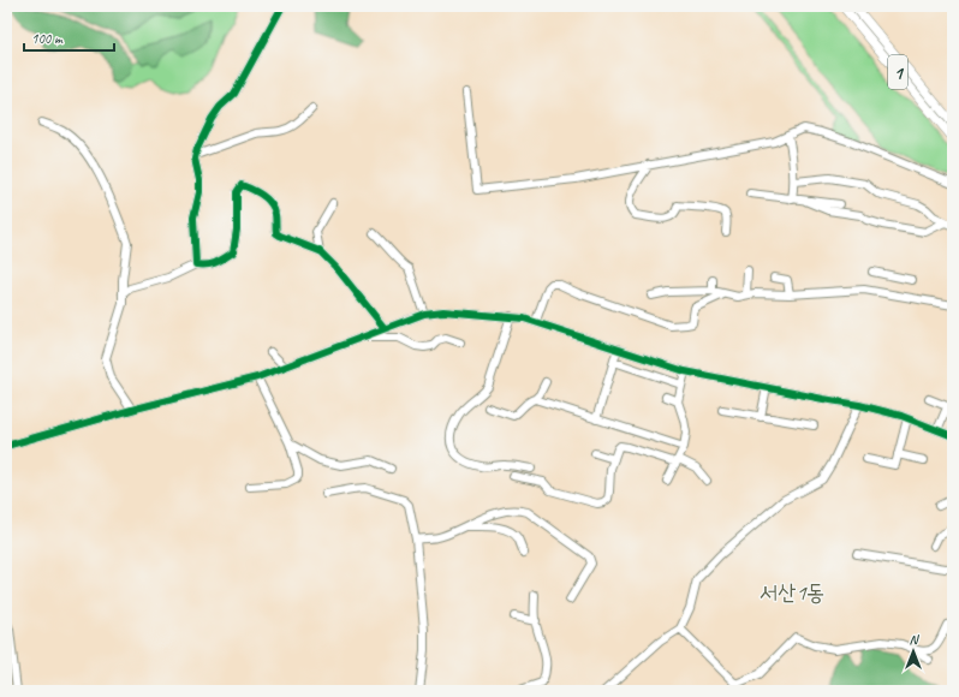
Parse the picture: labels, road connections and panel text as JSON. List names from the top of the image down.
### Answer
{
  "streets": {
    "main road": ["1"]
  },
  "districts": ["서산1동"],
  "scale_bar": "100 m",
  "north": "top"
}
